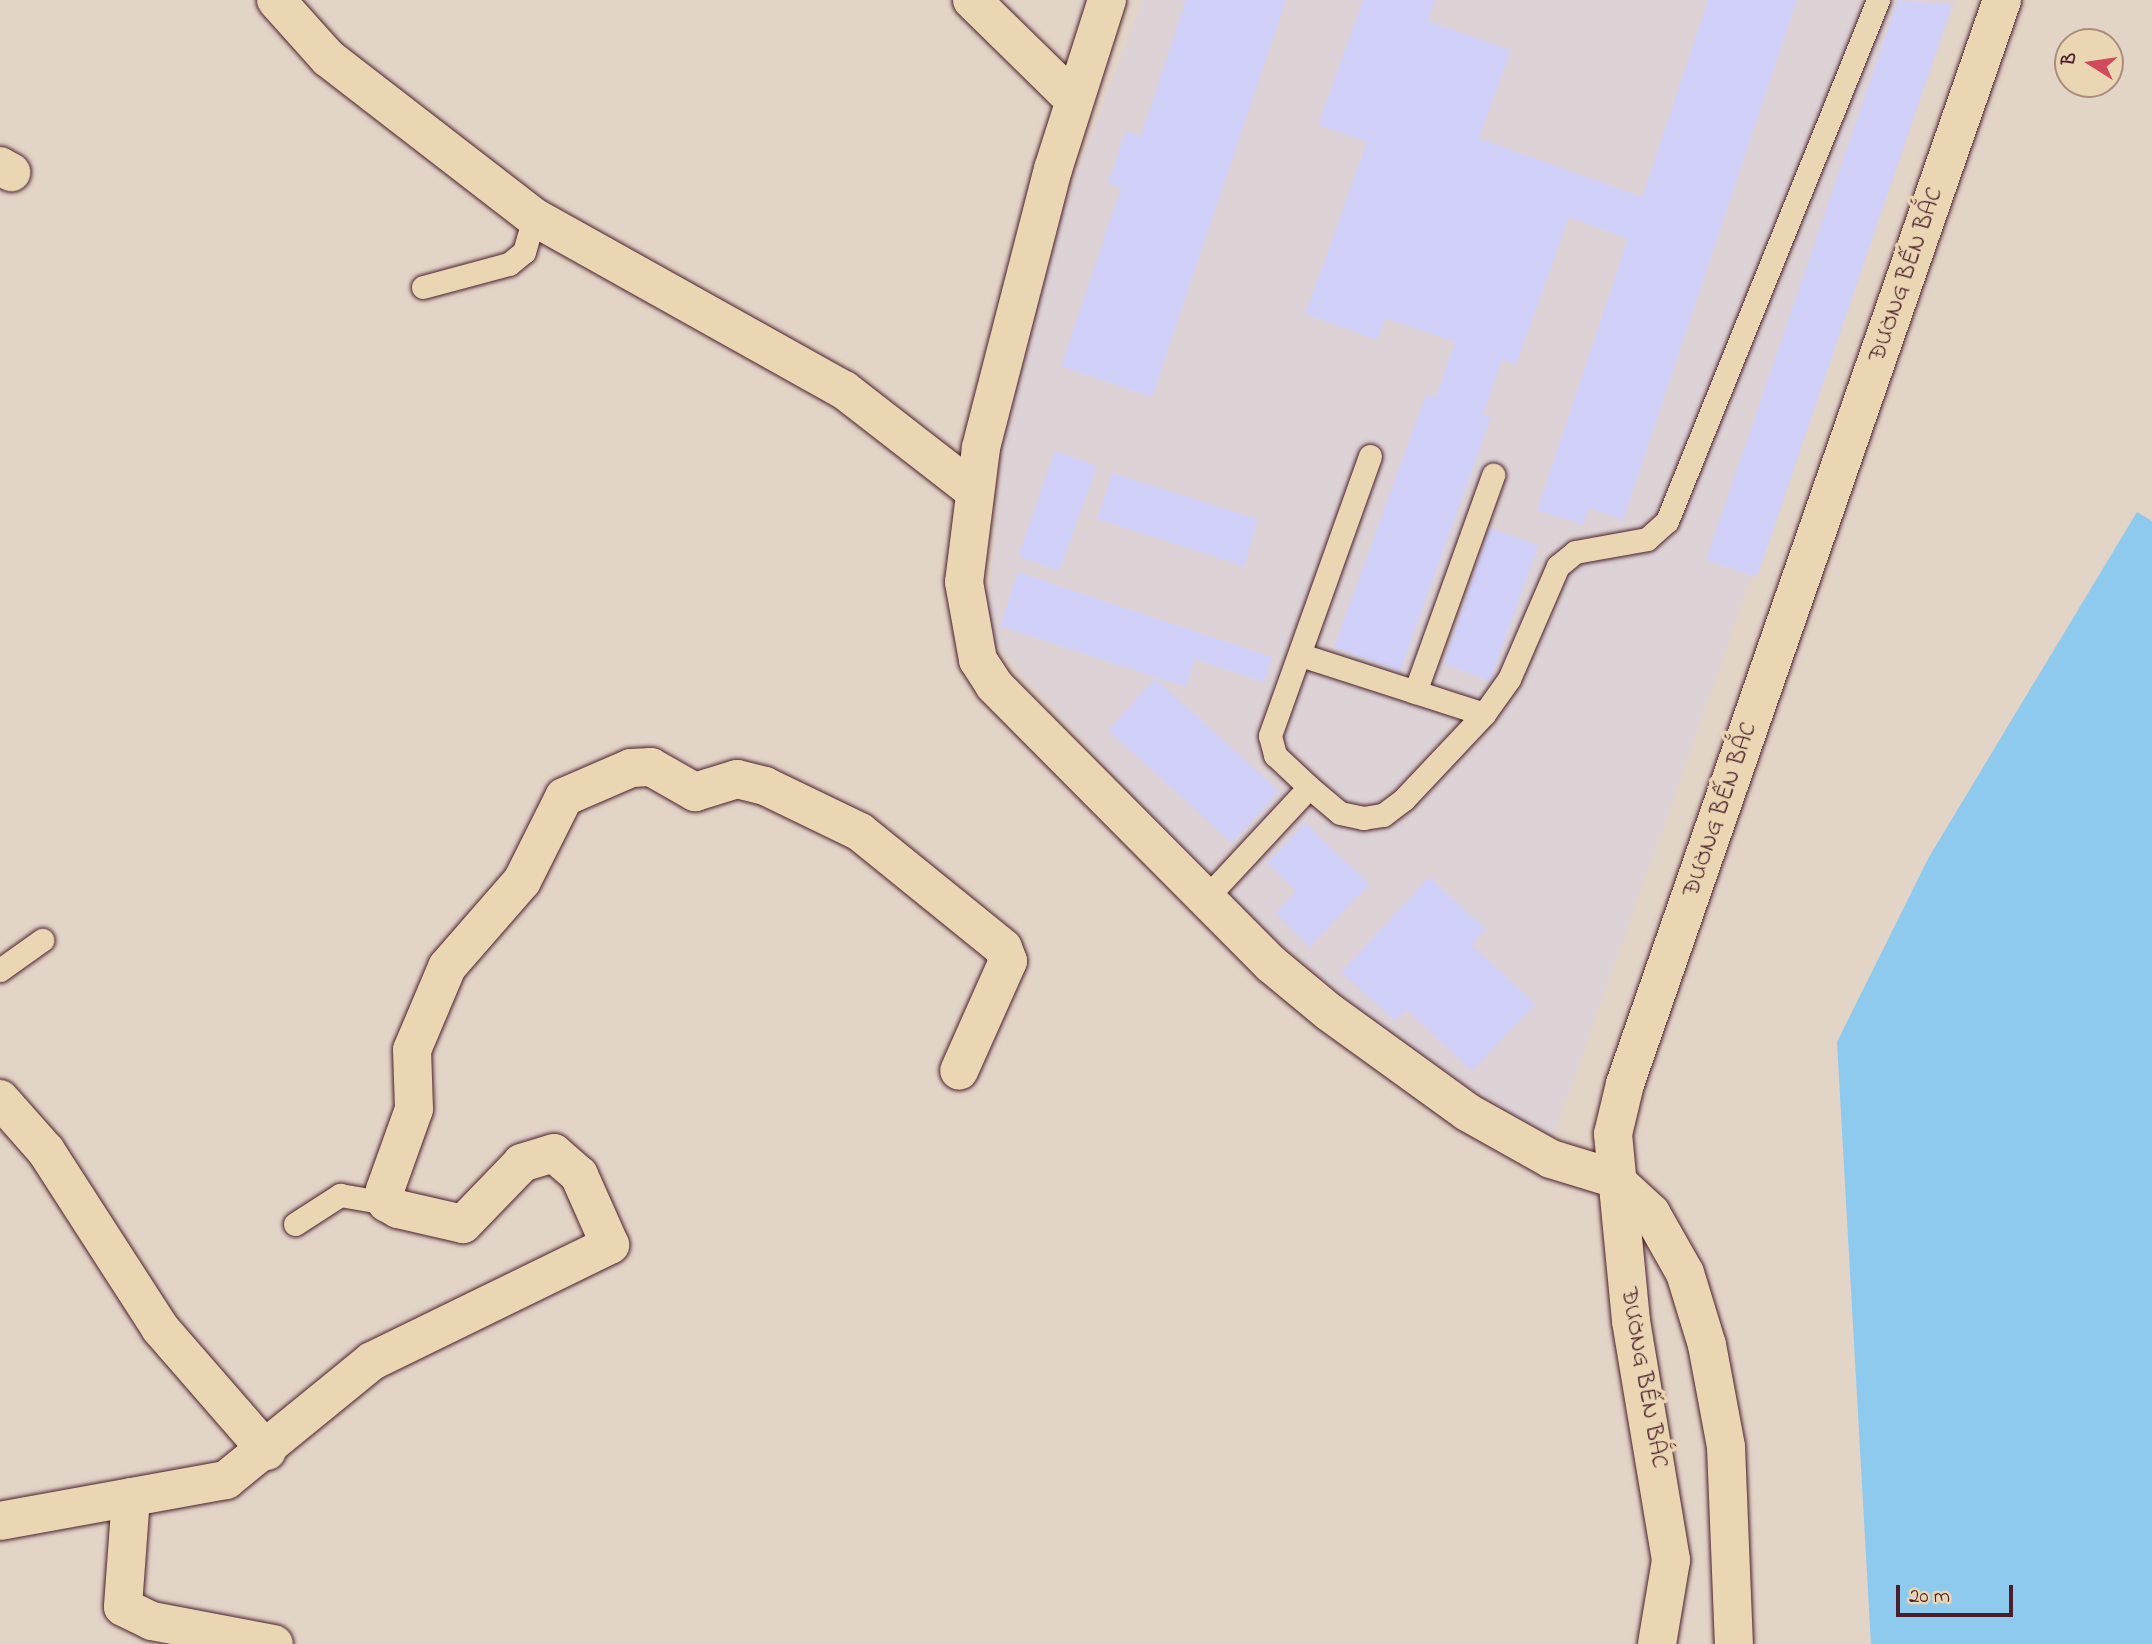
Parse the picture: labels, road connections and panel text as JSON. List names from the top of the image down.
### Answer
{
  "streets": {
    "street": ["ĐƯỜNG BẾN BẮC"]
  },
  "scale_bar": "20 m",
  "north": "left"
}
